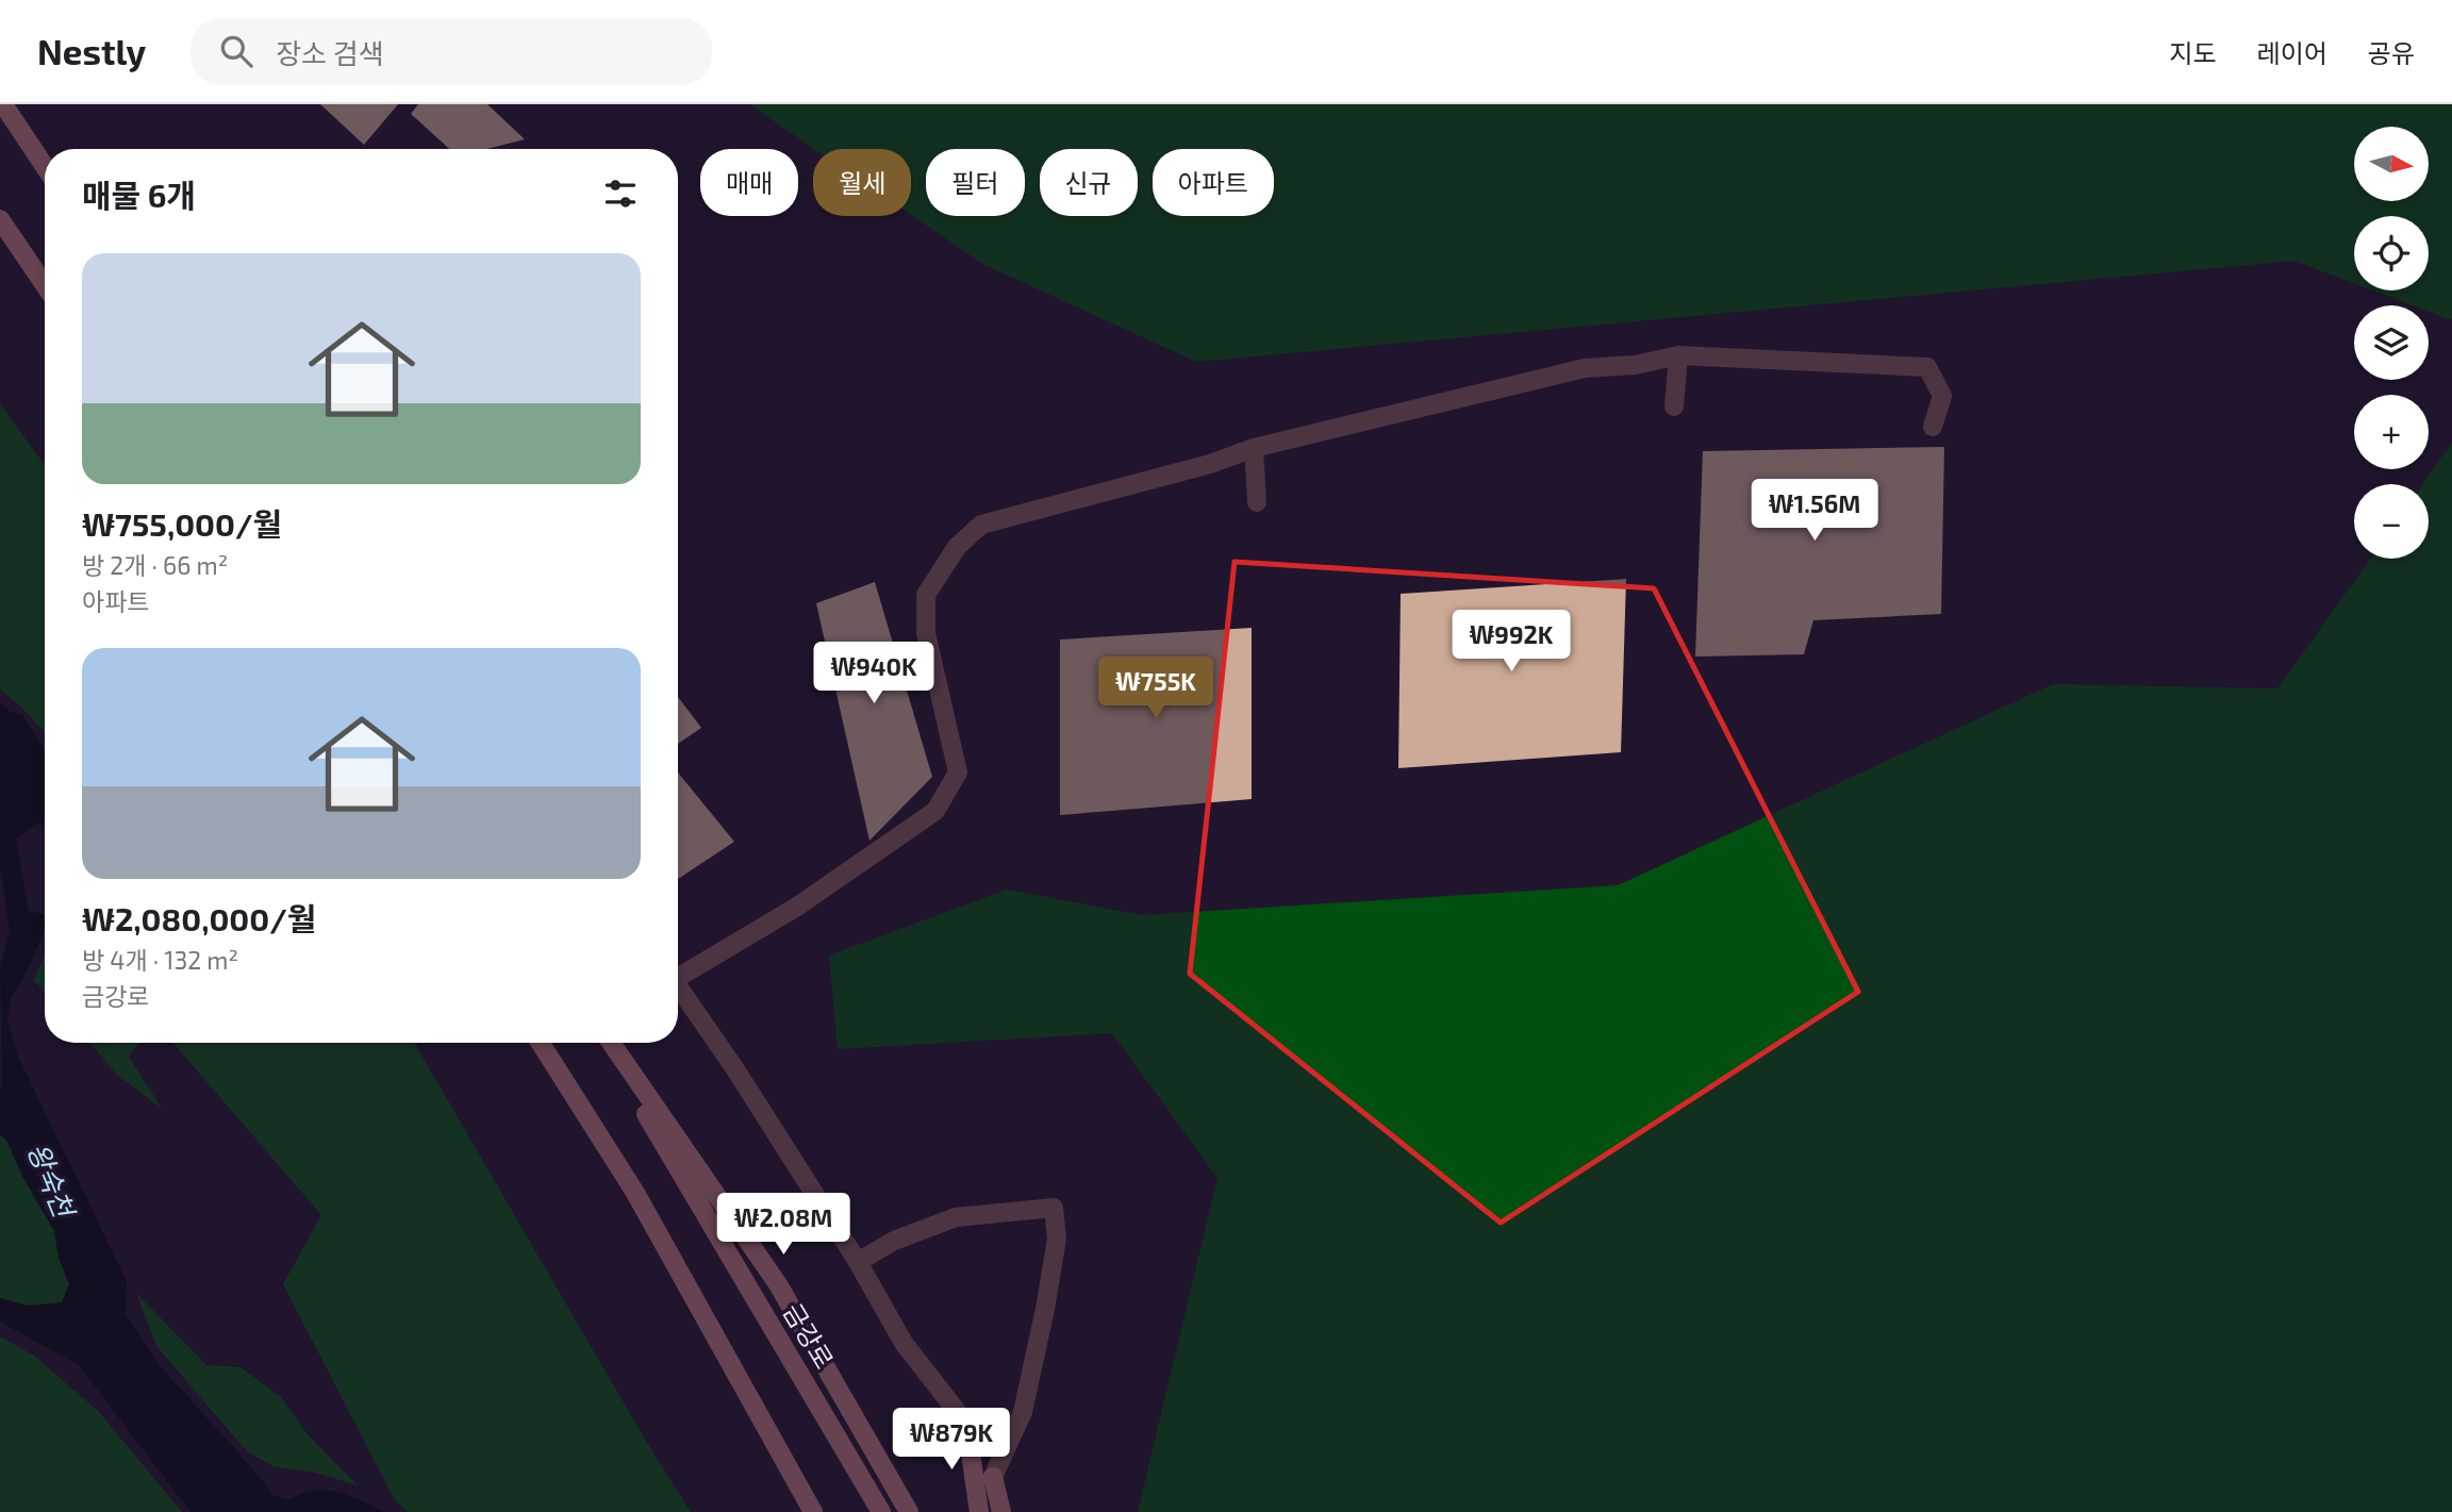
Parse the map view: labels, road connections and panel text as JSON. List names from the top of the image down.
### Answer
{
  "streets": {
    "main road": ["금강로"]
  },
  "water": ["왕숙천"],
  "north": "right",
  "page": {
    "header": "Nestly",
    "search": "장소 검색",
    "nav": ["지도", "레이어", "공유"],
    "map_buttons": ["+", "−"],
    "chip": [
      "매매",
      "월세",
      "필터",
      "신규",
      "아파트"
    ],
    "heading": "매물 6개",
    "list": [
      {
        "name": "₩755,000/월",
        "note": "방 2개 · 66 m² · 아파트"
      },
      {
        "name": "₩2,080,000/월",
        "note": "방 4개 · 132 m² · 금강로"
      }
    ],
    "price": [
      "₩1.56M",
      "₩992K",
      "₩940K",
      "₩755K",
      "₩2.08M",
      "₩879K"
    ]
  }
}
